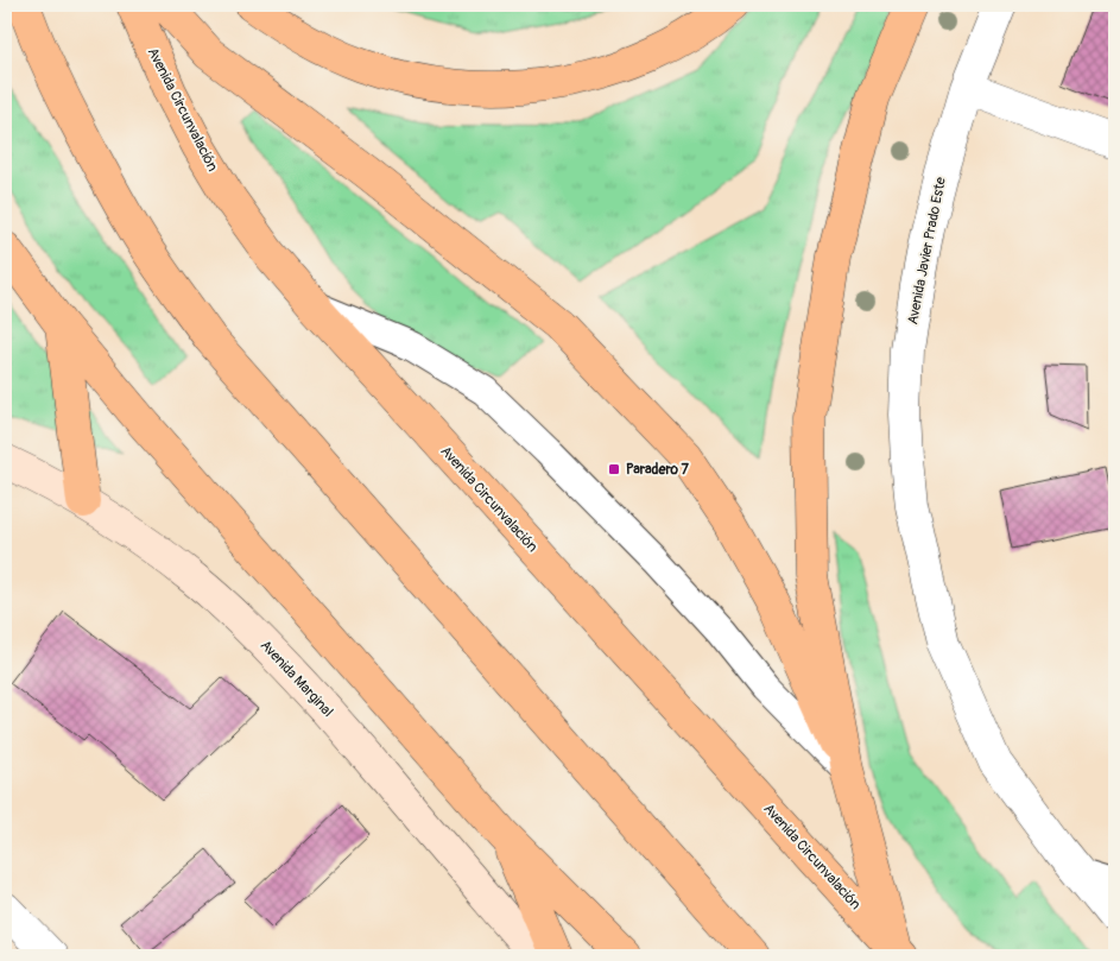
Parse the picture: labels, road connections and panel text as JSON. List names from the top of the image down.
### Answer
{
  "streets": {
    "main road": ["Avenida Circunvalación", "Avenida Marginal"],
    "street": ["Avenida Javier Prado Este"]
  },
  "places": {
    "transit": ["Paradero 7"]
  }
}
